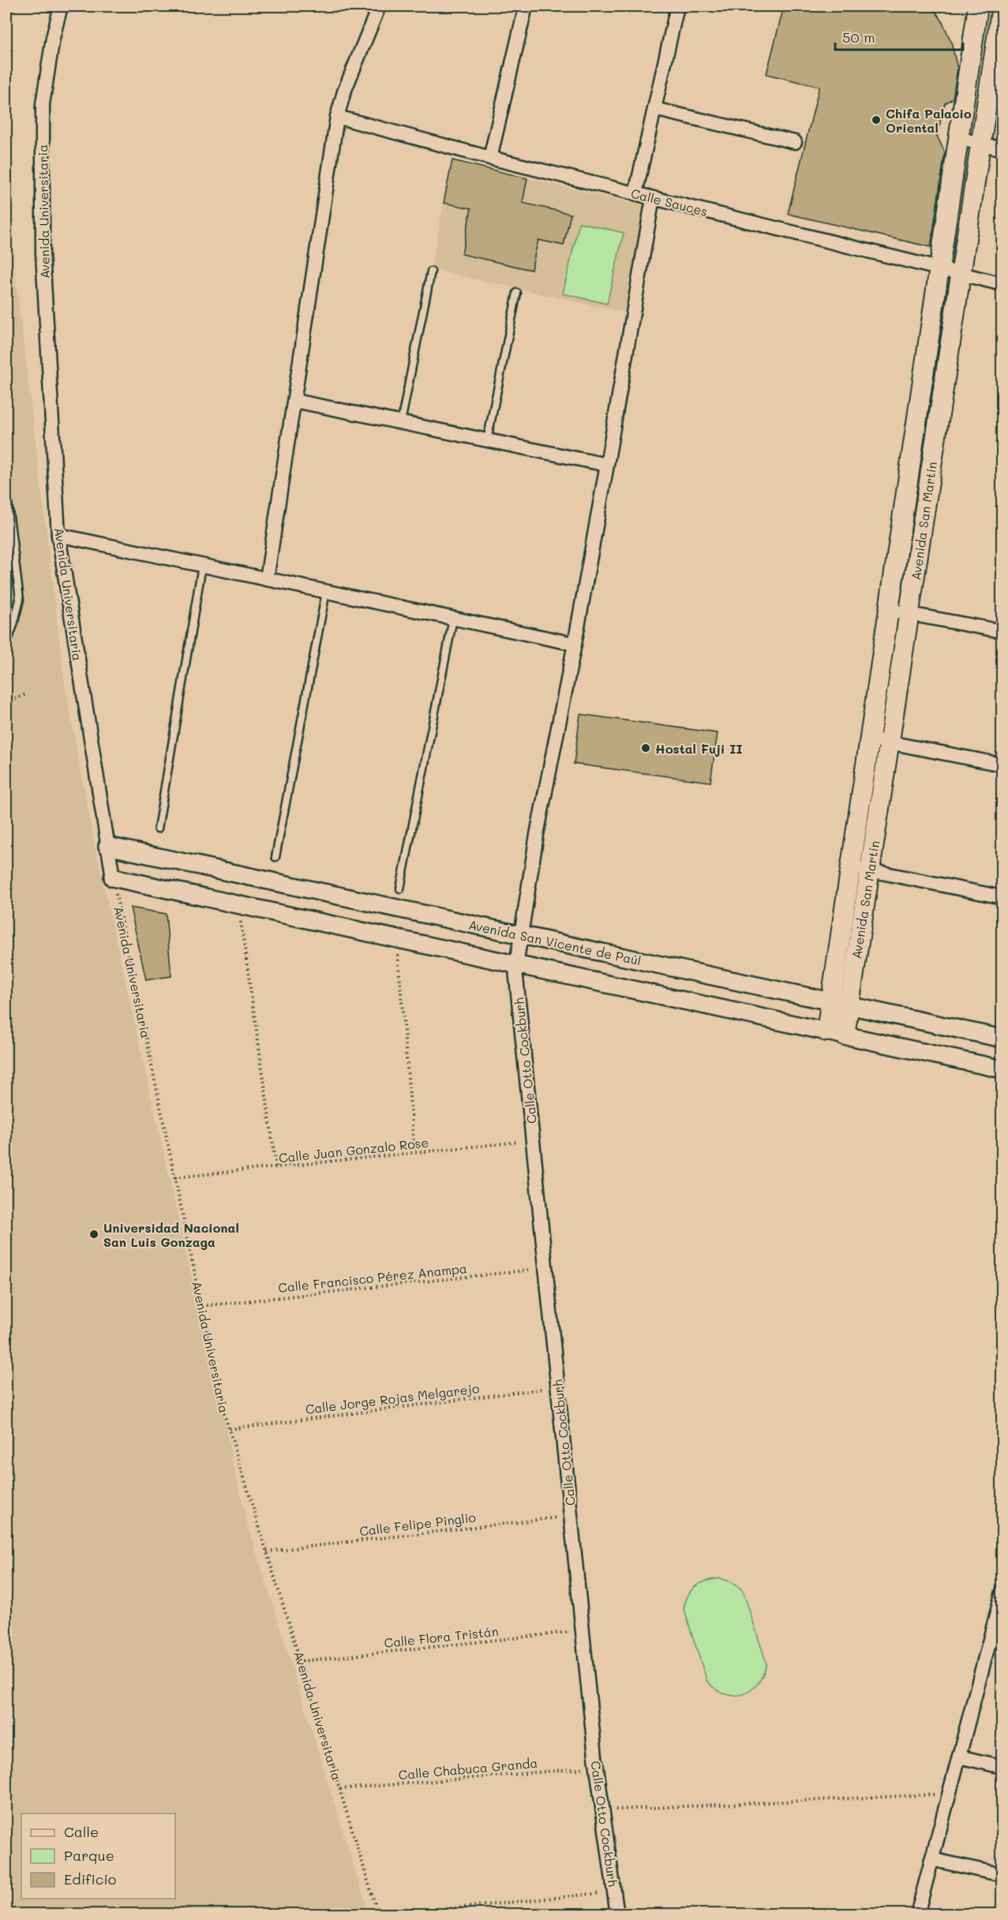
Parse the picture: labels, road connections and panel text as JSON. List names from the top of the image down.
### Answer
{
  "streets": {
    "main road": ["Avenida San Martín"],
    "street": [
      "Calle Sauces",
      "Avenida Universitaria",
      "Avenida San Vicente de Paúl",
      "Calle Otto Cockburh"
    ],
    "path": [
      "Calle Juan Gonzalo Rose",
      "Calle Francisco Pérez Anampa",
      "Calle Jorge Rojas Melgarejo",
      "Calle Felipe Pinglio",
      "Calle Flora Tristán",
      "Calle Chabuca Granda"
    ]
  },
  "crossings": [
    ["Calle Sauces", "Avenida San Martín"],
    ["Calle Sauces", "Calle Otto Cockburh"],
    ["Avenida Universitaria", "Avenida San Vicente de Paúl"],
    ["Avenida Universitaria", "Calle Juan Gonzalo Rose"],
    ["Avenida Universitaria", "Calle Francisco Pérez Anampa"],
    ["Avenida Universitaria", "Calle Jorge Rojas Melgarejo"],
    ["Avenida Universitaria", "Calle Felipe Pinglio"],
    ["Avenida Universitaria", "Calle Flora Tristán"],
    ["Avenida Universitaria", "Calle Chabuca Granda"],
    ["Avenida San Martín", "Avenida San Vicente de Paúl"],
    ["Calle Otto Cockburh", "Calle Juan Gonzalo Rose"],
    ["Calle Otto Cockburh", "Calle Francisco Pérez Anampa"],
    ["Calle Otto Cockburh", "Calle Jorge Rojas Melgarejo"],
    ["Calle Otto Cockburh", "Calle Felipe Pinglio"],
    ["Calle Otto Cockburh", "Calle Flora Tristán"],
    ["Calle Otto Cockburh", "Calle Chabuca Granda"]
  ],
  "places": ["Chifa Palacio Oriental", "Hostal Fuji II", "Universidad Nacional San Luis Gonzaga"],
  "legend": ["Calle", "Parque", "Edificio"],
  "scale_bar": "50 m"
}
